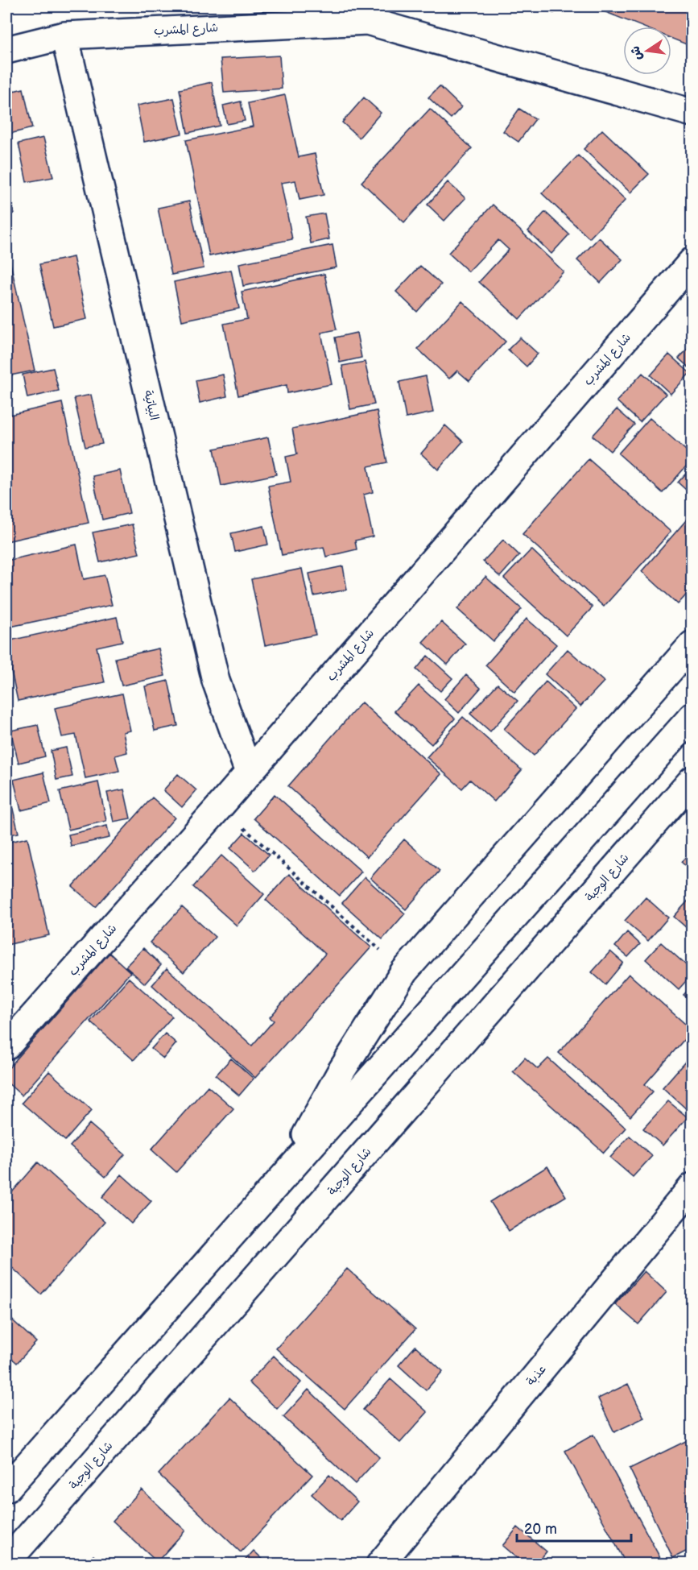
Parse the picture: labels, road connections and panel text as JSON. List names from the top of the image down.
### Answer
{
  "streets": {
    "street": [
      "شارع المشرب",
      "البياتية",
      "شارع الوجبة",
      "عذبة"
    ]
  },
  "crossings": [
    ["شارع المشرب", "البياتية"]
  ],
  "scale_bar": "20 m",
  "north": "left"
}
